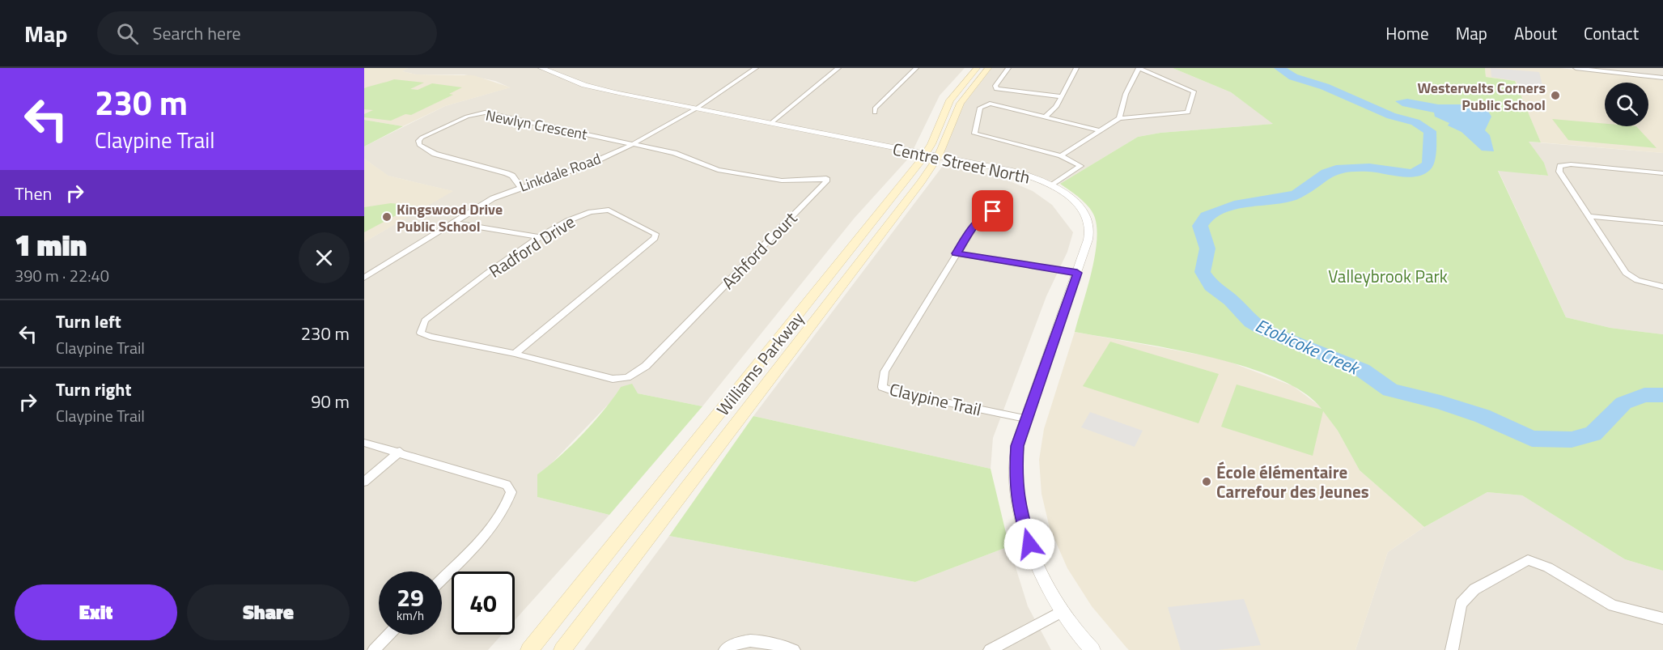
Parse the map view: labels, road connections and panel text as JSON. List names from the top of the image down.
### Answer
{
  "streets": {
    "main road": ["Williams Parkway"],
    "street": [
      "Newlyn Crescent",
      "Centre Street North",
      "Linkdale Road",
      "Radford Drive",
      "Ashford Court",
      "Claypine Trail"
    ]
  },
  "crossings": [
    ["Newlyn Crescent", "Linkdale Road"],
    ["Newlyn Crescent", "Ashford Court"],
    ["Centre Street North", "Linkdale Road"],
    ["Centre Street North", "Williams Parkway"],
    ["Centre Street North", "Claypine Trail"],
    ["Linkdale Road", "Ashford Court"],
    ["Radford Drive", "Ashford Court"]
  ],
  "water": ["Etobicoke Creek"],
  "parks": ["Valleybrook Park"],
  "places": ["Westervelts Corners Public School", "Kingswood Drive Public School", "École élémentaire Carrefour des Jeunes"],
  "page": {
    "header": "Map",
    "search": "Search here",
    "nav": [
      "Home",
      "Map",
      "About",
      "Contact"
    ],
    "turn": ["230 m", "Claypine Trail"],
    "then": "Then",
    "heading": ["1 min", "390 m · 22:40"],
    "list": [
      {
        "name": "Turn left",
        "note": "Claypine Trail",
        "value": "230 m"
      },
      {
        "name": "Turn right",
        "note": "Claypine Trail",
        "value": "90 m"
      }
    ],
    "speed": "29 km/h",
    "limit": "40",
    "buttons": ["Exit", "Share"]
  }
}
